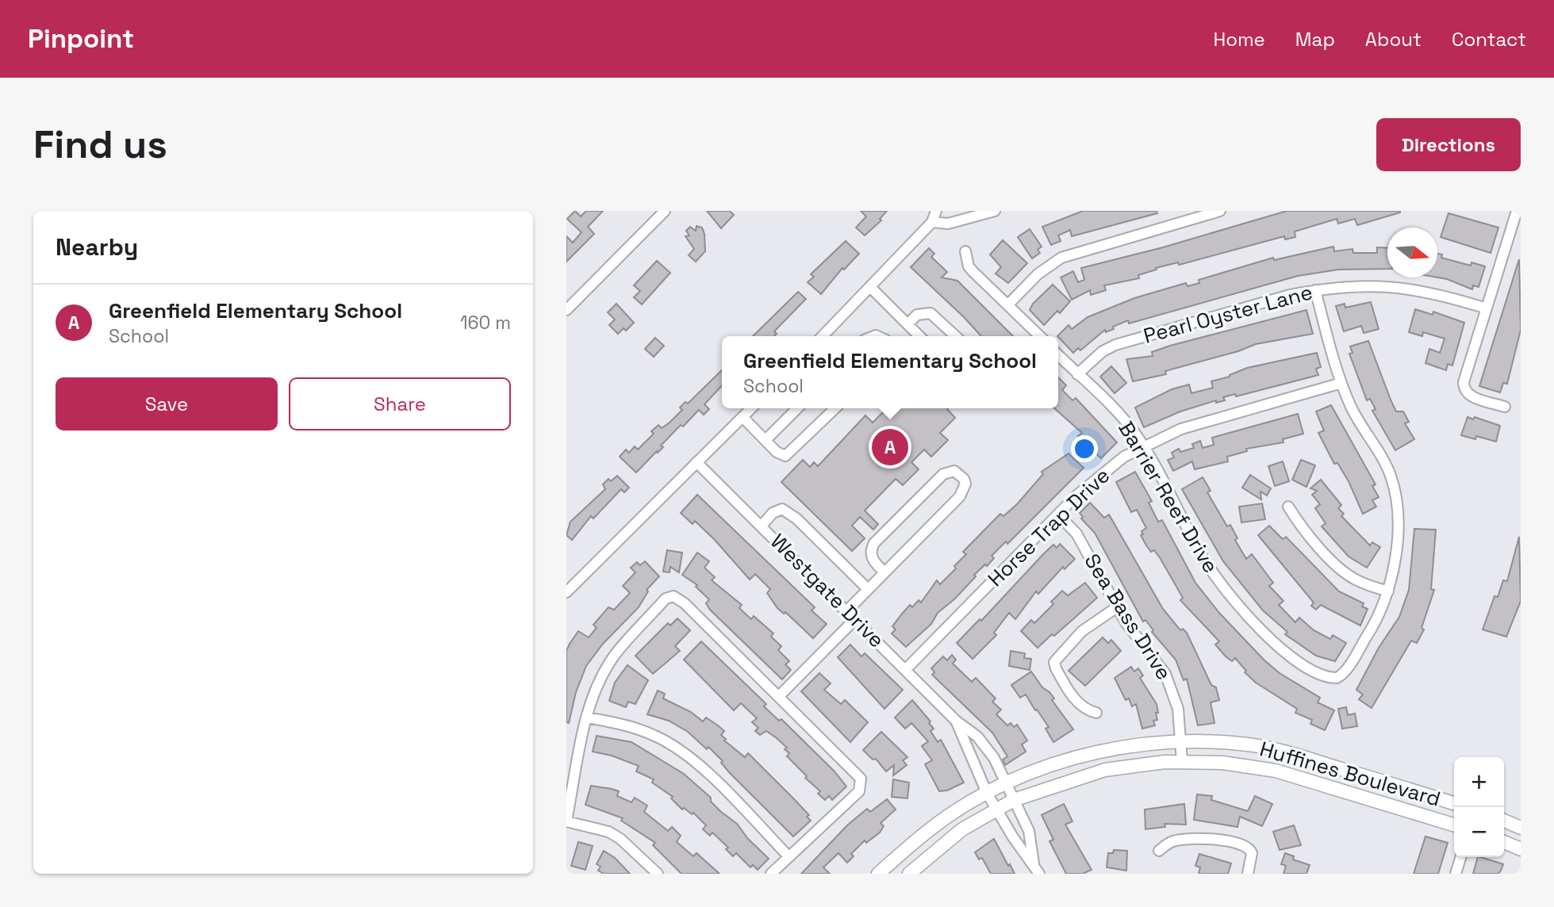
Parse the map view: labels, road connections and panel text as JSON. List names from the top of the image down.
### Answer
{
  "streets": {
    "main road": ["Huffines Boulevard"],
    "street": [
      "Pearl Oyster Lane",
      "Barrier Reef Drive",
      "Horse Trap Drive",
      "Westgate Drive",
      "Sea Bass Drive"
    ]
  },
  "crossings": [
    ["Pearl Oyster Lane", "Barrier Reef Drive"],
    ["Barrier Reef Drive", "Horse Trap Drive"],
    ["Horse Trap Drive", "Westgate Drive"],
    ["Horse Trap Drive", "Sea Bass Drive"],
    ["Westgate Drive", "Huffines Boulevard"],
    ["Sea Bass Drive", "Huffines Boulevard"]
  ],
  "north": "right",
  "page": {
    "header": "Pinpoint",
    "nav": [
      "Home",
      "Map",
      "About",
      "Contact"
    ],
    "buttons": [
      "Directions",
      ["Save", "Share"]
    ],
    "title": "Find us",
    "heading": "Nearby",
    "list": [
      {
        "mark": "A",
        "name": "Greenfield Elementary School",
        "note": "School",
        "value": "160 m"
      }
    ],
    "popup": ["Greenfield Elementary School", "School"],
    "pins": "A",
    "map_buttons": ["+", "−"]
  }
}
